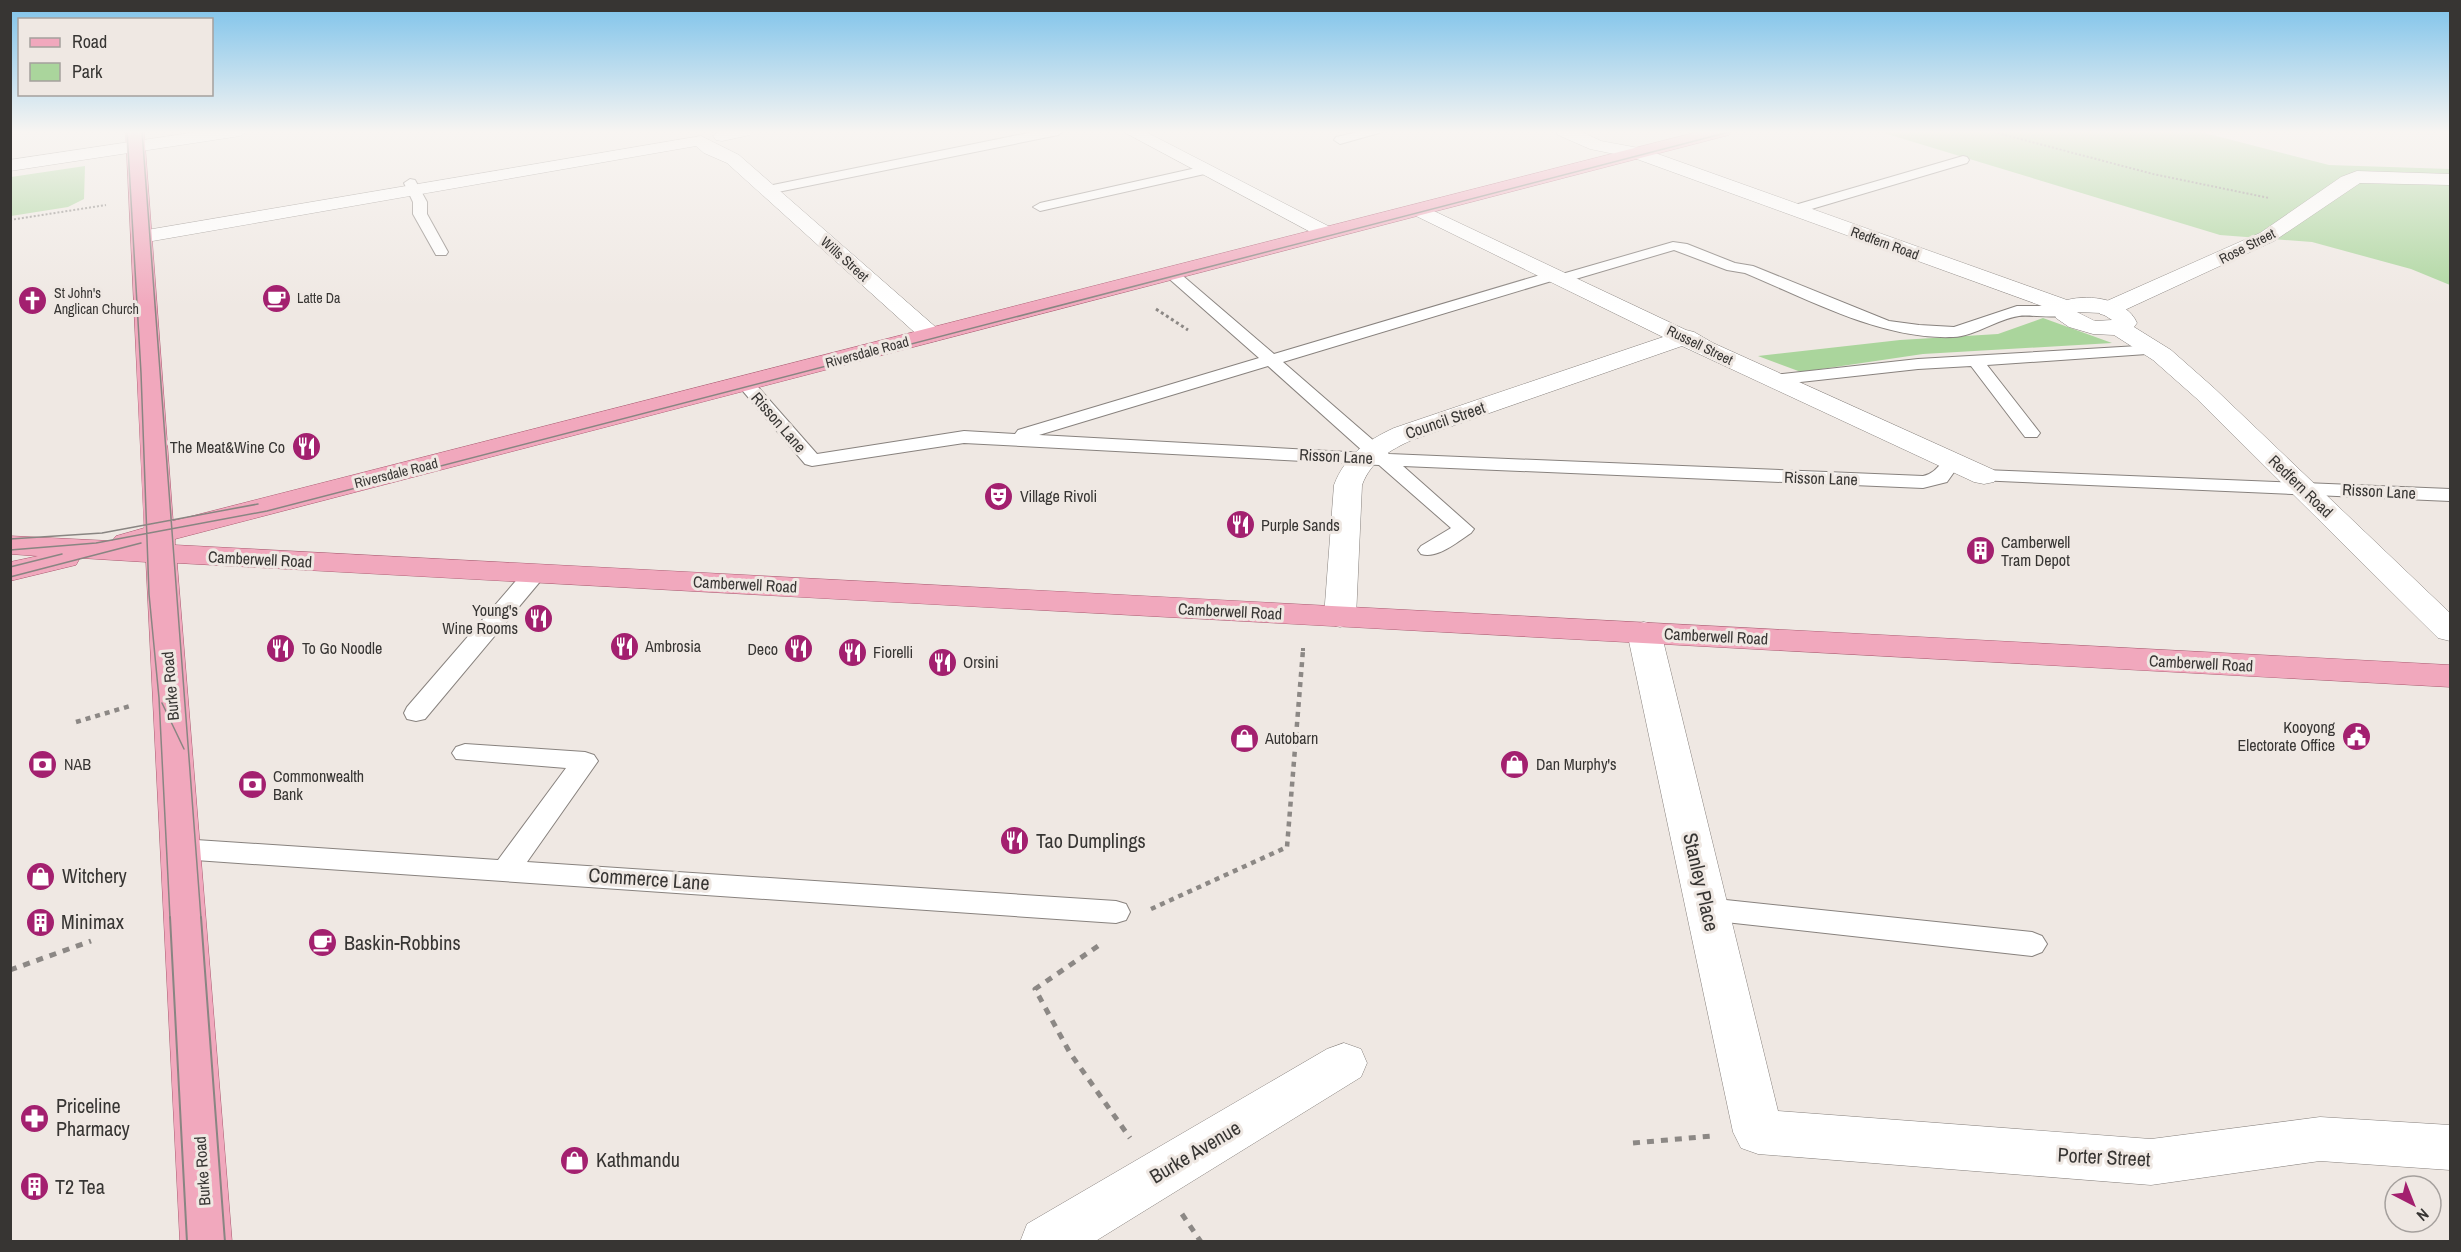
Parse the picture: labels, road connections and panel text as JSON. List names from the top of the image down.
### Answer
{
  "streets": {
    "main road": ["Riversdale Road", "Camberwell Road", "Burke Road"],
    "street": [
      "Redfern Road",
      "Rose Street",
      "Wills Street",
      "Russell Street",
      "Council Street",
      "Stanley Place",
      "Burke Avenue",
      "Porter Street"
    ],
    "lane": ["Risson Lane", "Commerce Lane"]
  },
  "crossings": [
    ["Redfern Road", "Rose Street"],
    ["Redfern Road", "Risson Lane"],
    ["Wills Street", "Riversdale Road"],
    ["Russell Street", "Riversdale Road"],
    ["Russell Street", "Council Street"],
    ["Russell Street", "Risson Lane"],
    ["Riversdale Road", "Risson Lane"],
    ["Riversdale Road", "Camberwell Road"],
    ["Riversdale Road", "Burke Road"],
    ["Council Street", "Risson Lane"],
    ["Camberwell Road", "Burke Road"],
    ["Camberwell Road", "Stanley Place"],
    ["Burke Road", "Commerce Lane"],
    ["Stanley Place", "Porter Street"]
  ],
  "places": {
    "cafe": ["Latte Da", "Baskin-Robbins"],
    "church": ["St John's Anglican Church"],
    "restaurant": [
      "The Meat&Wine Co",
      "Purple Sands",
      "Young's Wine Rooms",
      "Ambrosia",
      "To Go Noodle",
      "Deco",
      "Fiorelli",
      "Orsini",
      "Tao Dumplings"
    ],
    "theatre": ["Village Rivoli"],
    "building": ["Camberwell Tram Depot", "Minimax", "T2 Tea"],
    "public building": ["Kooyong Electorate Office"],
    "shop": [
      "Autobarn",
      "Dan Murphy's",
      "Witchery",
      "Kathmandu"
    ],
    "bank": ["NAB", "Commonwealth Bank"],
    "pharmacy": ["Priceline Pharmacy"]
  },
  "legend": ["Road", "Park"],
  "north": "bottom right"
}
